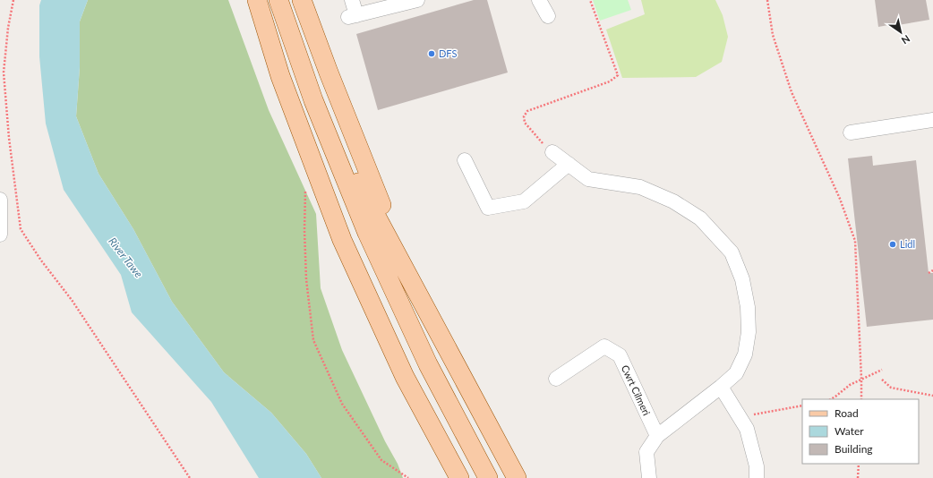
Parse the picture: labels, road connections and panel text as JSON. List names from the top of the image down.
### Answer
{
  "streets": {
    "street": ["Cwrt Cilmeri"]
  },
  "water": ["River Tawe"],
  "places": ["DFS", "Lidl"],
  "legend": ["Road", "Water", "Building"],
  "north": "bottom right"
}
